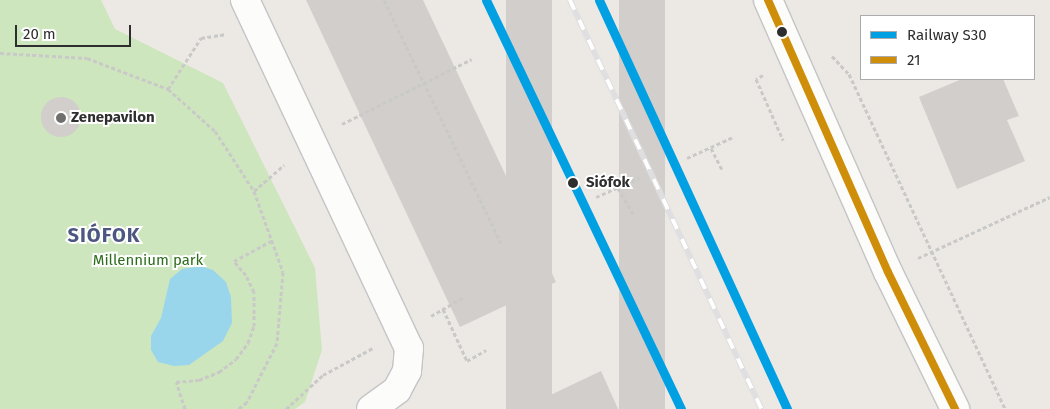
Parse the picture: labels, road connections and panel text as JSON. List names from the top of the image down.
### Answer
{
  "districts": ["SIÓFOK"],
  "parks": ["Millennium park"],
  "places": ["Zenepavilon", "Siófok"],
  "lines": ["rail line S30", "transit line 21"],
  "legend": ["Railway S30", "21"],
  "scale_bar": "20 m"
}
